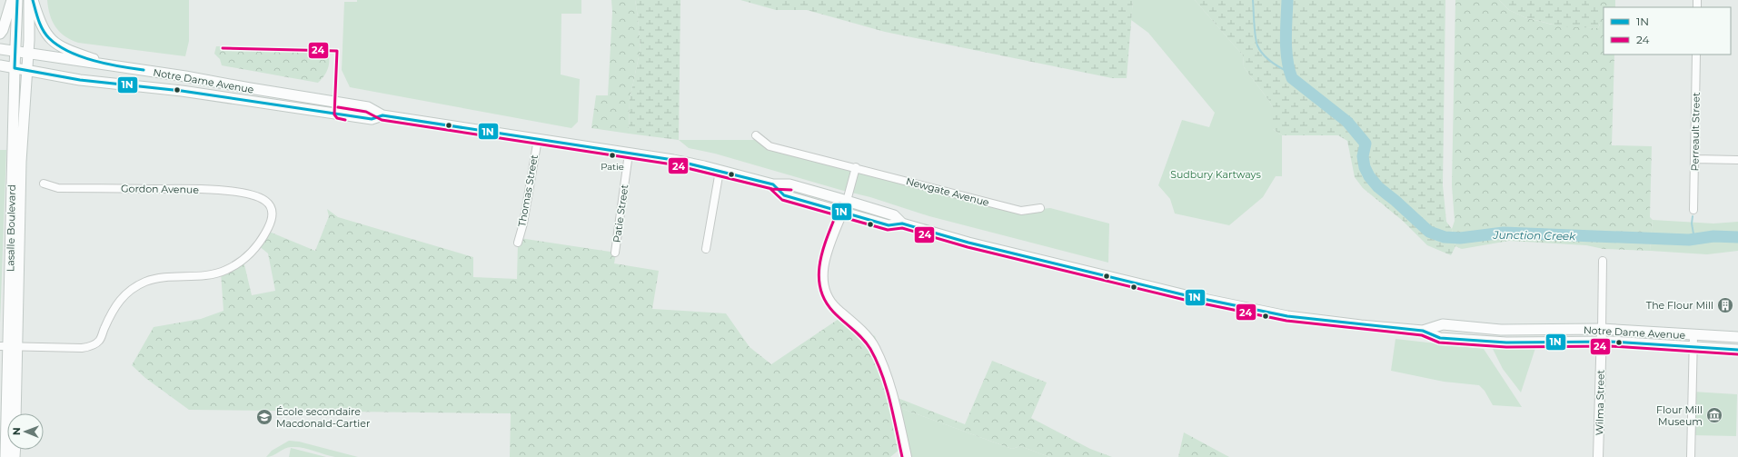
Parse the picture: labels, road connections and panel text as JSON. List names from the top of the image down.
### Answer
{
  "streets": {
    "main road": ["Notre Dame Avenue", "Lasalle Boulevard"],
    "street": [
      "Perreault Street",
      "Gordon Avenue",
      "Thomas Street",
      "Newgate Avenue",
      "Patie Street",
      "Wilma Street"
    ]
  },
  "crossings": [
    ["Notre Dame Avenue", "Thomas Street"],
    ["Notre Dame Avenue", "Patie Street"],
    ["Notre Dame Avenue", "Lasalle Boulevard"],
    ["Notre Dame Avenue", "Wilma Street"],
    ["Gordon Avenue", "Lasalle Boulevard"]
  ],
  "water": ["Junction Creek"],
  "parks": ["Sudbury Kartways"],
  "places": {
    "other": ["Patie"],
    "building": ["The Flour Mill"],
    "museum": ["Flour Mill Museum"],
    "school or university": ["École secondaire Macdonald-Cartier"]
  },
  "lines": ["transit line 1N", "transit line 24"],
  "legend": ["1N", "24"],
  "north": "left"
}
